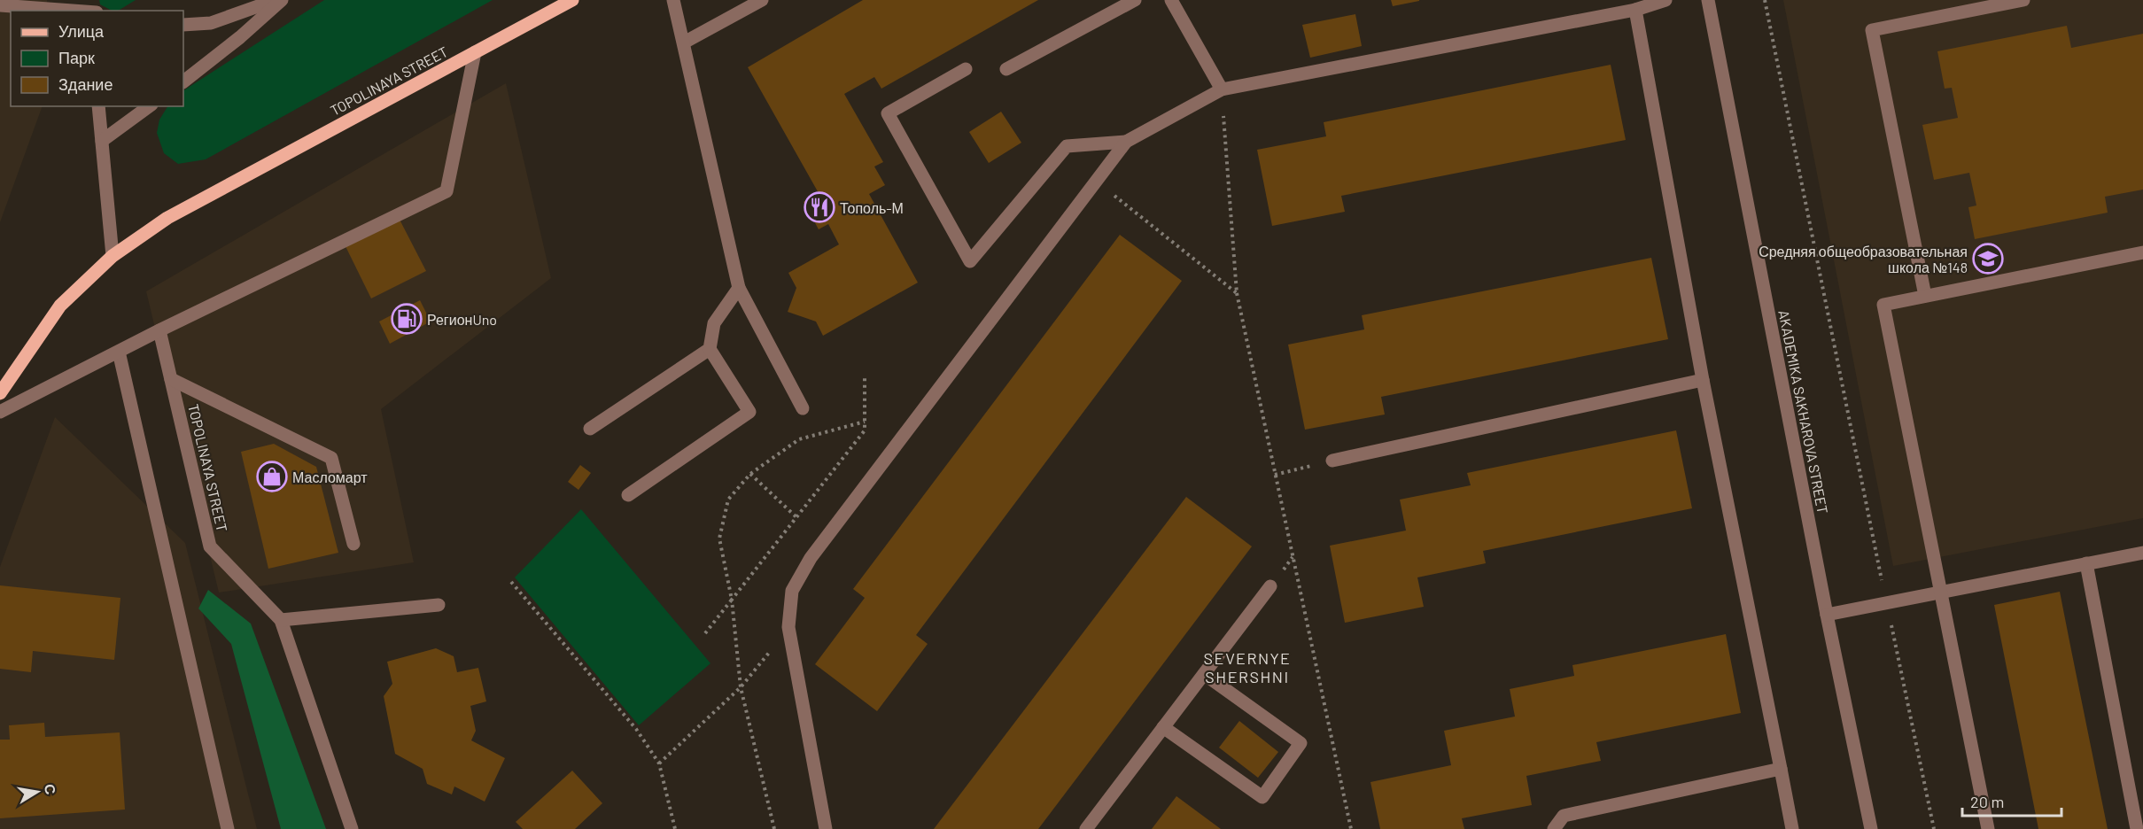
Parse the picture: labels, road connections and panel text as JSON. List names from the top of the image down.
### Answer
{
  "streets": {
    "main road": ["TOPOLINAYA STREET"],
    "street": ["AKADEMIKA SAKHAROVA STREET"]
  },
  "districts": ["SEVERNYE SHERSHNI"],
  "places": {
    "restaurant": ["Тополь-М"],
    "school or university": ["Средняя общеобразовательная школа №148"],
    "fuel station": ["РегионUno"],
    "shop": ["Масломарт"]
  },
  "legend": ["Улица", "Парк", "Здание"],
  "scale_bar": "20 m",
  "north": "right"
}
